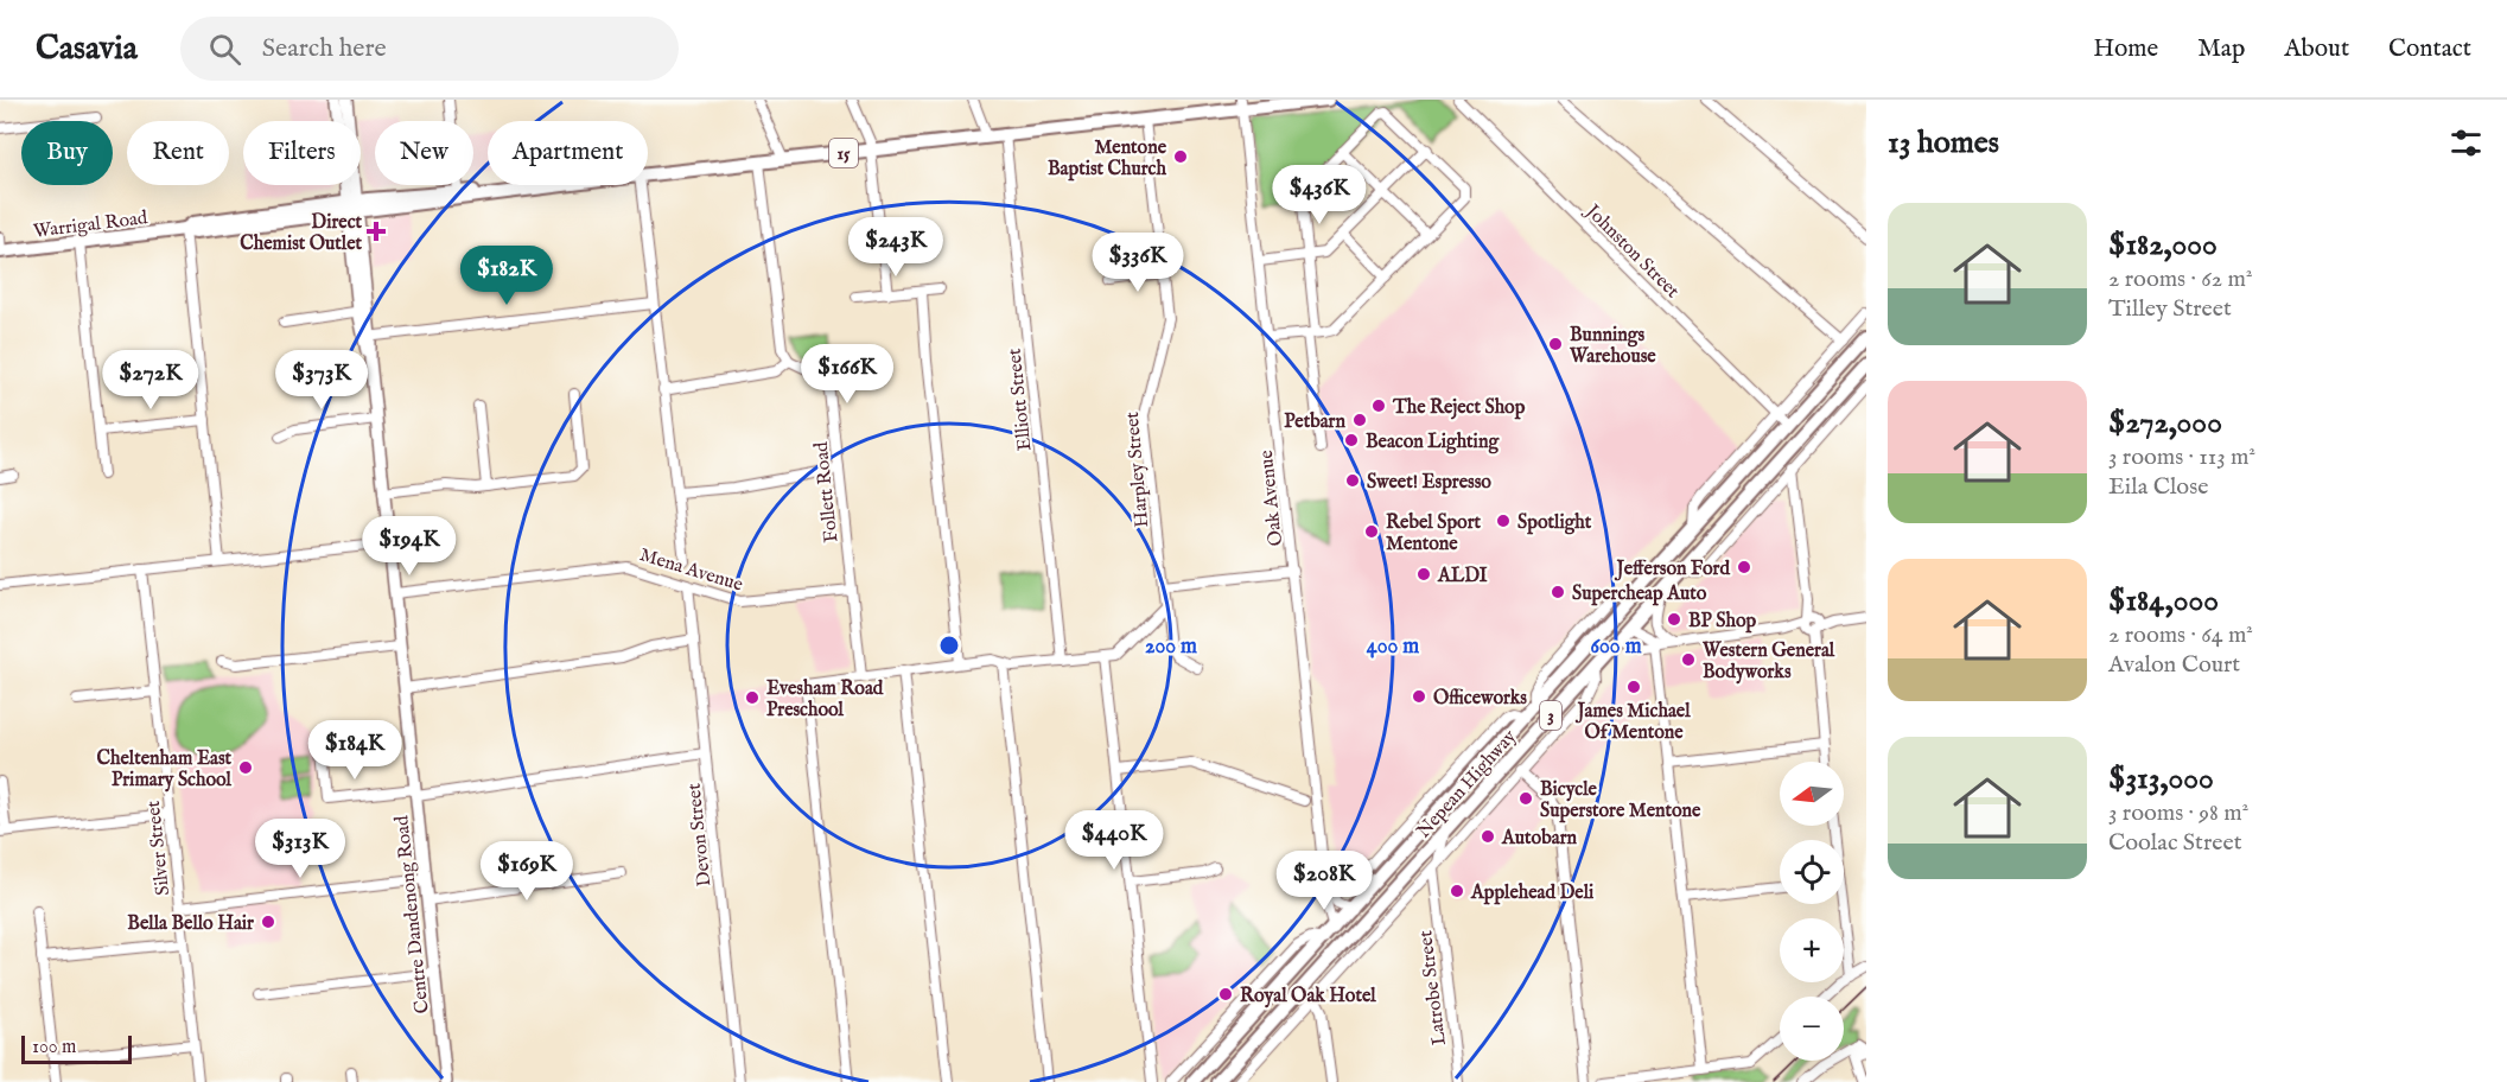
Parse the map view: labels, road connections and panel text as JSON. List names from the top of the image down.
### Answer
{
  "streets": {
    "highway": [
      "15",
      "Warrigal Road",
      "3",
      "Nepean Highway"
    ],
    "main road": ["Centre Dandenong Road"],
    "street": [
      "Johnston Street",
      "Elliott Street",
      "Harpley Street",
      "Follett Road",
      "Oak Avenue",
      "Mena Avenue",
      "Devon Street",
      "Silver Street",
      "Latrobe Street"
    ]
  },
  "crossings": [
    ["Warrigal Road", "Elliott Street"],
    ["Warrigal Road", "Harpley Street"],
    ["Warrigal Road", "Oak Avenue"],
    ["Warrigal Road", "Centre Dandenong Road"],
    ["Johnston Street", "Nepean Highway"],
    ["Follett Road", "Mena Avenue"],
    ["Oak Avenue", "Nepean Highway"],
    ["Mena Avenue", "Devon Street"],
    ["Mena Avenue", "Centre Dandenong Road"],
    ["Nepean Highway", "Latrobe Street"]
  ],
  "places": {
    "other": [
      "Mentone Baptist Church",
      "Bunnings Warehouse",
      "The Reject Shop",
      "Petbarn",
      "Beacon Lighting",
      "Sweet! Espresso",
      "Spotlight",
      "Rebel Sport Mentone",
      "Jefferson Ford",
      "ALDI",
      "Supercheap Auto",
      "BP Shop",
      "Western General Bodyworks",
      "James Michael Of Mentone",
      "Officeworks",
      "Evesham Road Preschool",
      "Cheltenham East Primary School",
      "Bicycle Superstore Mentone",
      "Autobarn",
      "Applehead Deli",
      "Bella Bello Hair",
      "Royal Oak Hotel"
    ],
    "health": ["Direct Chemist Outlet"]
  },
  "scale_bar": "100 m",
  "north": "left",
  "page": {
    "header": "Casavia",
    "search": "Search here",
    "nav": [
      "Home",
      "Map",
      "About",
      "Contact"
    ],
    "heading": "13 homes",
    "chip": [
      "Buy",
      "Rent",
      "Filters",
      "New",
      "Apartment"
    ],
    "price": [
      "$436K",
      "$243K",
      "$336K",
      "$182K",
      "$166K",
      "$272K",
      "$373K",
      "$194K",
      "$184K",
      "$440K",
      "$313K",
      "$169K",
      "$208K"
    ],
    "list": [
      {
        "name": "$182,000",
        "note": "2 rooms · 62 m² · Tilley Street"
      },
      {
        "name": "$272,000",
        "note": "3 rooms · 113 m² · Eila Close"
      },
      {
        "name": "$184,000",
        "note": "2 rooms · 64 m² · Avalon Court"
      },
      {
        "name": "$313,000",
        "note": "3 rooms · 98 m² · Coolac Street"
      }
    ],
    "map_buttons": ["+", "−"],
    "scale": "100 m"
  },
  "rings": ["200 m", "400 m", "600 m"]
}
